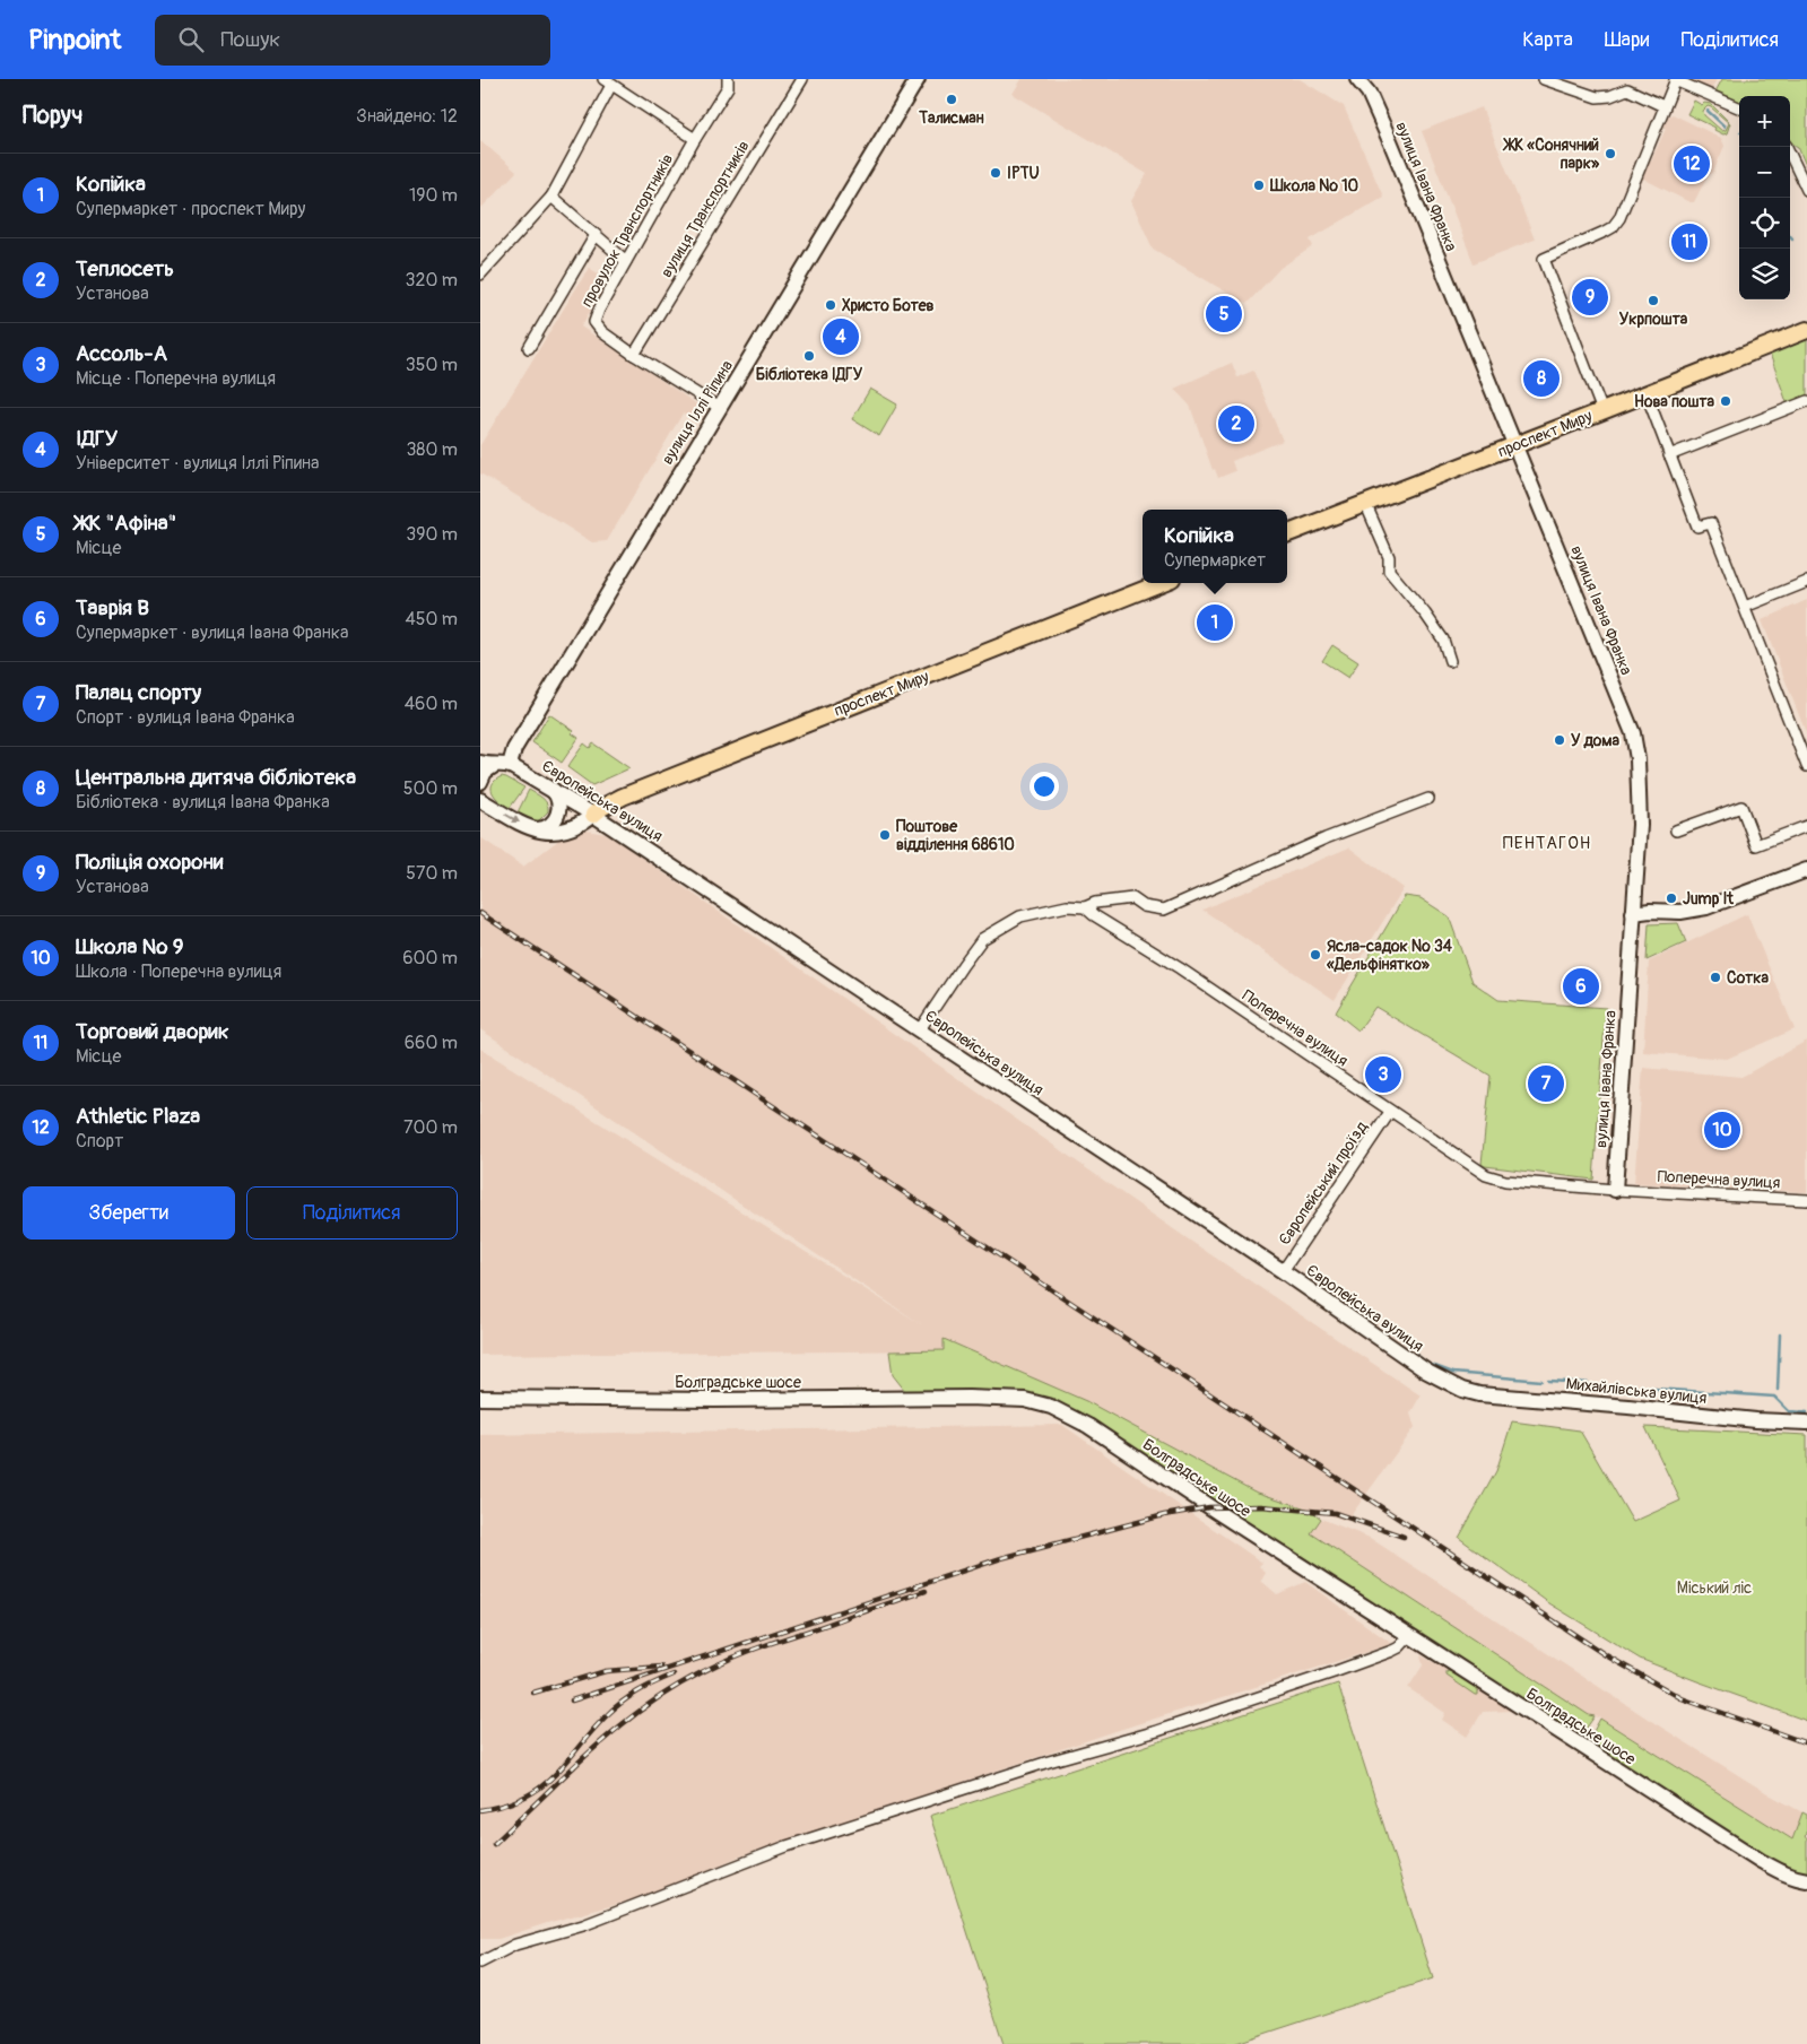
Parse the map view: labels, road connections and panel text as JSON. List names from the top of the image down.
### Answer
{
  "streets": {
    "main road": [
      "вулиця Івана Франка",
      "вулиця Іллі Ріпина",
      "проспект Миру",
      "Європейська вулиця",
      "Болградське шосе",
      "Михайлівська вулиця"
    ],
    "street": [
      "вулиця Транспортників",
      "провулок Транспортників",
      "Поперечна вулиця",
      "Європейський проїзд"
    ]
  },
  "crossings": [
    ["вулиця Івана Франка", "проспект Миру"],
    ["вулиця Івана Франка", "Поперечна вулиця"],
    ["вулиця Транспортників", "провулок Транспортників"],
    ["провулок Транспортників", "вулиця Іллі Ріпина"],
    ["вулиця Іллі Ріпина", "Європейська вулиця"],
    ["проспект Миру", "Європейська вулиця"],
    ["Європейська вулиця", "Європейський проїзд"],
    ["Європейська вулиця", "Михайлівська вулиця"],
    ["Поперечна вулиця", "Європейський проїзд"]
  ],
  "districts": ["ПЕНТАГОН"],
  "parks": ["Міський ліс"],
  "places": [
    "Талисман",
    "ЖК «Сонячний парк»",
    "IPTU",
    "Школа № 10",
    "Укрпошта",
    "Христо Ботев",
    "Бібліотека ІДГУ",
    "Нова пошта",
    "У дома",
    "Поштове відділення 68610",
    "Jump It",
    "Ясла-садок № 34 «Дельфінятко»",
    "Сотка"
  ],
  "page": {
    "header": "Pinpoint",
    "search": "Пошук",
    "nav": ["Карта", "Шари", "Поділитися"],
    "heading": ["Поруч", "Знайдено: 12"],
    "map_buttons": ["+", "−"],
    "pins": [
      "12",
      "11",
      "9",
      "5",
      "4",
      "8",
      "2",
      "1",
      "6",
      "3",
      "7",
      "10"
    ],
    "list": [
      {
        "mark": "1",
        "name": "Копійка",
        "note": "Супермаркет · проспект Миру",
        "value": "190 m"
      },
      {
        "mark": "2",
        "name": "Теплосеть",
        "note": "Установа",
        "value": "320 m"
      },
      {
        "mark": "3",
        "name": "Ассоль-А",
        "note": "Місце · Поперечна вулиця",
        "value": "350 m"
      },
      {
        "mark": "4",
        "name": "ІДГУ",
        "note": "Університет · вулиця Іллі Ріпина",
        "value": "380 m"
      },
      {
        "mark": "5",
        "name": "ЖК \"Афіна\"",
        "note": "Місце",
        "value": "390 m"
      },
      {
        "mark": "6",
        "name": "Таврія В",
        "note": "Супермаркет · вулиця Івана Франка",
        "value": "450 m"
      },
      {
        "mark": "7",
        "name": "Палац спорту",
        "note": "Спорт · вулиця Івана Франка",
        "value": "460 m"
      },
      {
        "mark": "8",
        "name": "Центральна дитяча бібліотека",
        "note": "Бібліотека · вулиця Івана Франка",
        "value": "500 m"
      },
      {
        "mark": "9",
        "name": "Поліція охорони",
        "note": "Установа",
        "value": "570 m"
      },
      {
        "mark": "10",
        "name": "Школа № 9",
        "note": "Школа · Поперечна вулиця",
        "value": "600 m"
      },
      {
        "mark": "11",
        "name": "Торговий дворик",
        "note": "Місце",
        "value": "660 m"
      },
      {
        "mark": "12",
        "name": "Athletic Plaza",
        "note": "Спорт",
        "value": "700 m"
      }
    ],
    "popup": ["Копійка", "Супермаркет"],
    "buttons": ["Зберегти", "Поділитися"]
  }
}
